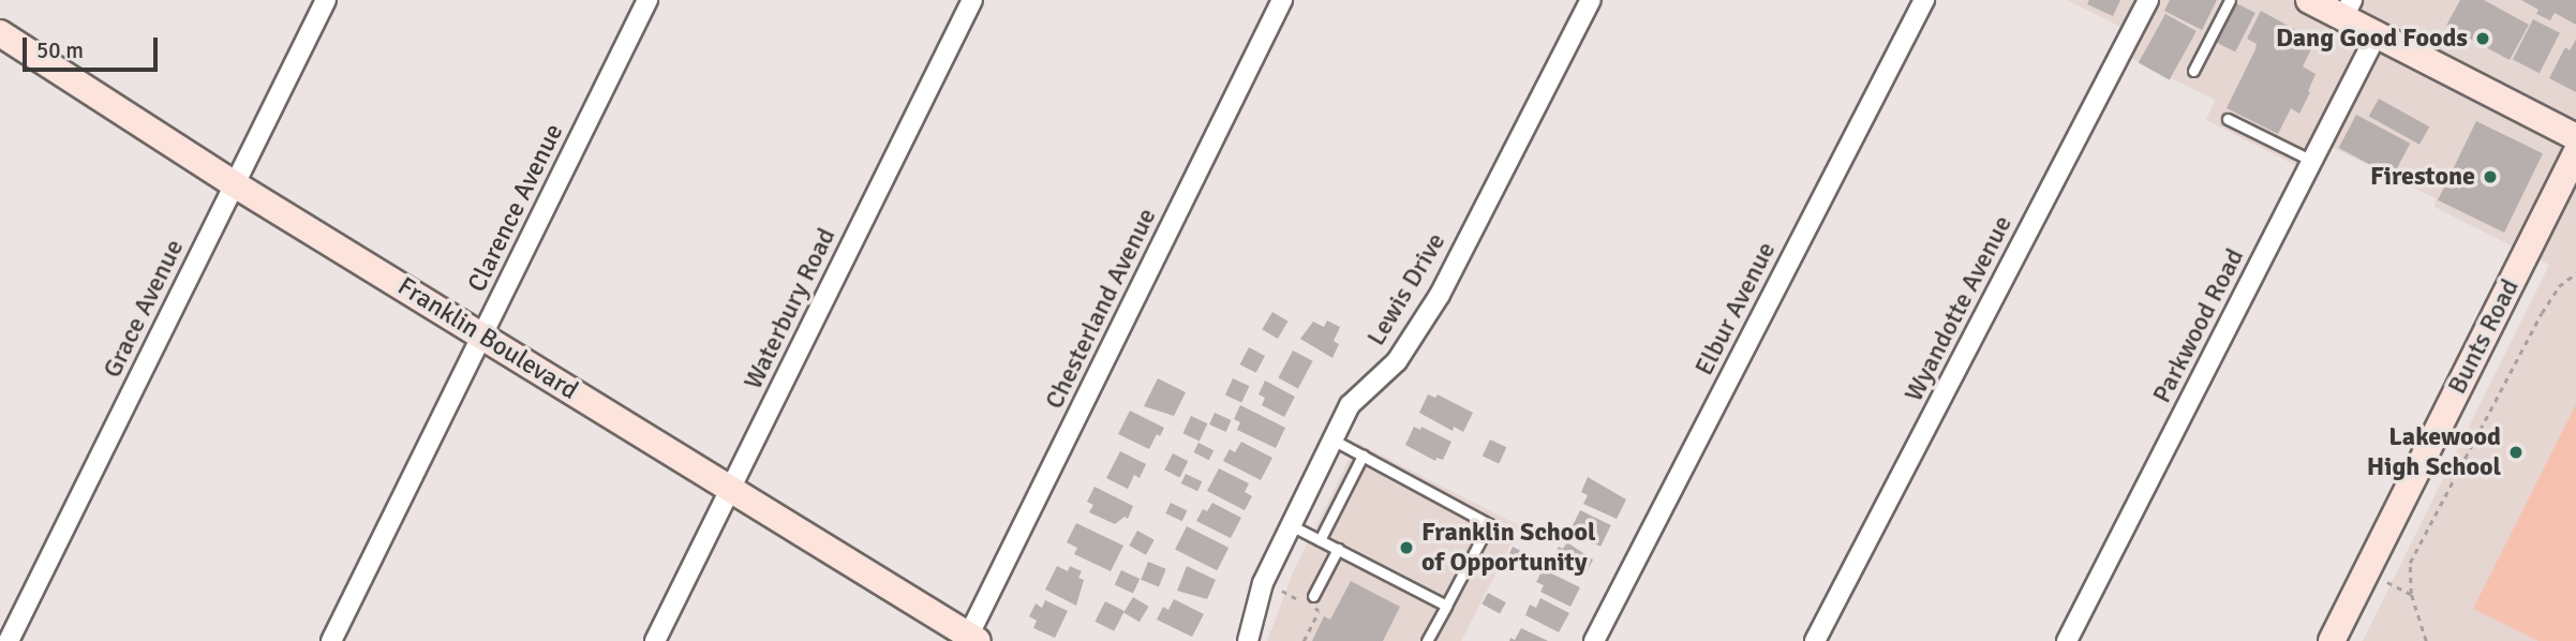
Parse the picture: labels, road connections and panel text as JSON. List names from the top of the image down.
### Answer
{
  "streets": {
    "street": [
      "Clarence Avenue",
      "Lewis Drive",
      "Grace Avenue",
      "Waterbury Road",
      "Chesterland Avenue",
      "Elbur Avenue",
      "Wyandotte Avenue",
      "Parkwood Road",
      "Bunts Road",
      "Franklin Boulevard"
    ]
  },
  "crossings": [
    ["Clarence Avenue", "Franklin Boulevard"],
    ["Grace Avenue", "Franklin Boulevard"],
    ["Waterbury Road", "Franklin Boulevard"],
    ["Chesterland Avenue", "Franklin Boulevard"]
  ],
  "places": [
    "Dang Good Foods",
    "Firestone",
    "Lakewood High School",
    "Franklin School of Opportunity"
  ],
  "scale_bar": "50 m"
}
